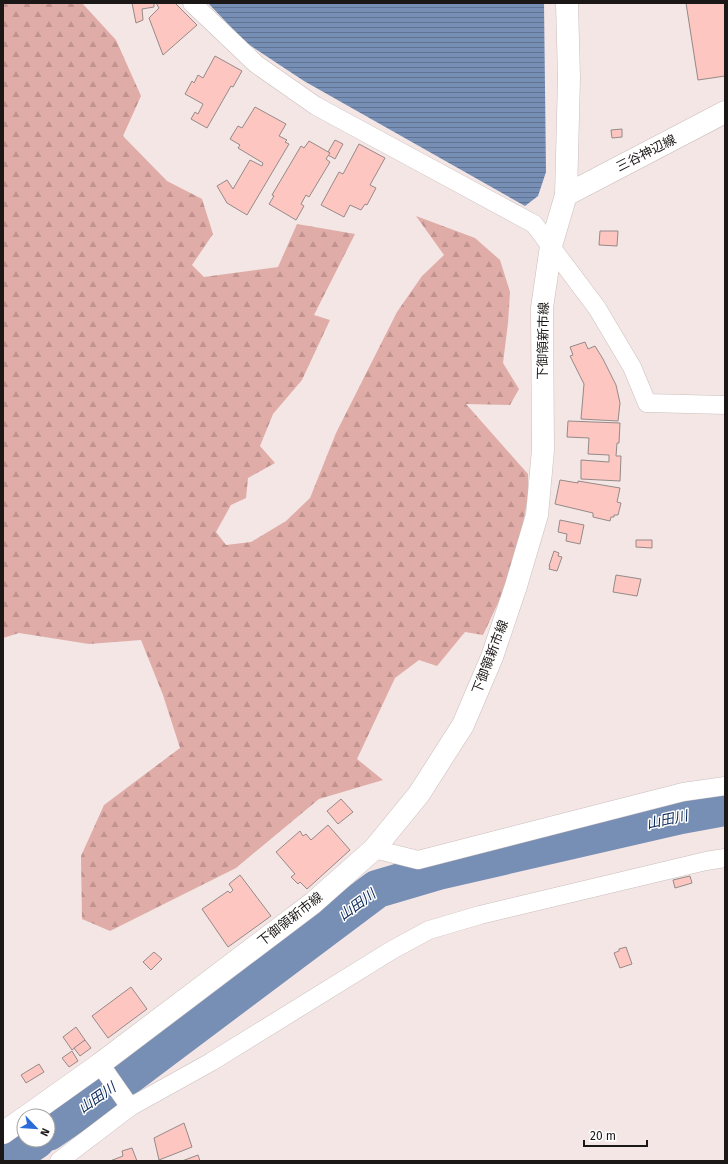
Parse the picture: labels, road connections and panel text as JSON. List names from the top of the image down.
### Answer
{
  "streets": {
    "main road": ["三谷神辺線", "下御領新市線"]
  },
  "crossings": [
    ["三谷神辺線", "下御領新市線"]
  ],
  "water": ["山田川"],
  "scale_bar": "20 m",
  "north": "bottom right"
}
